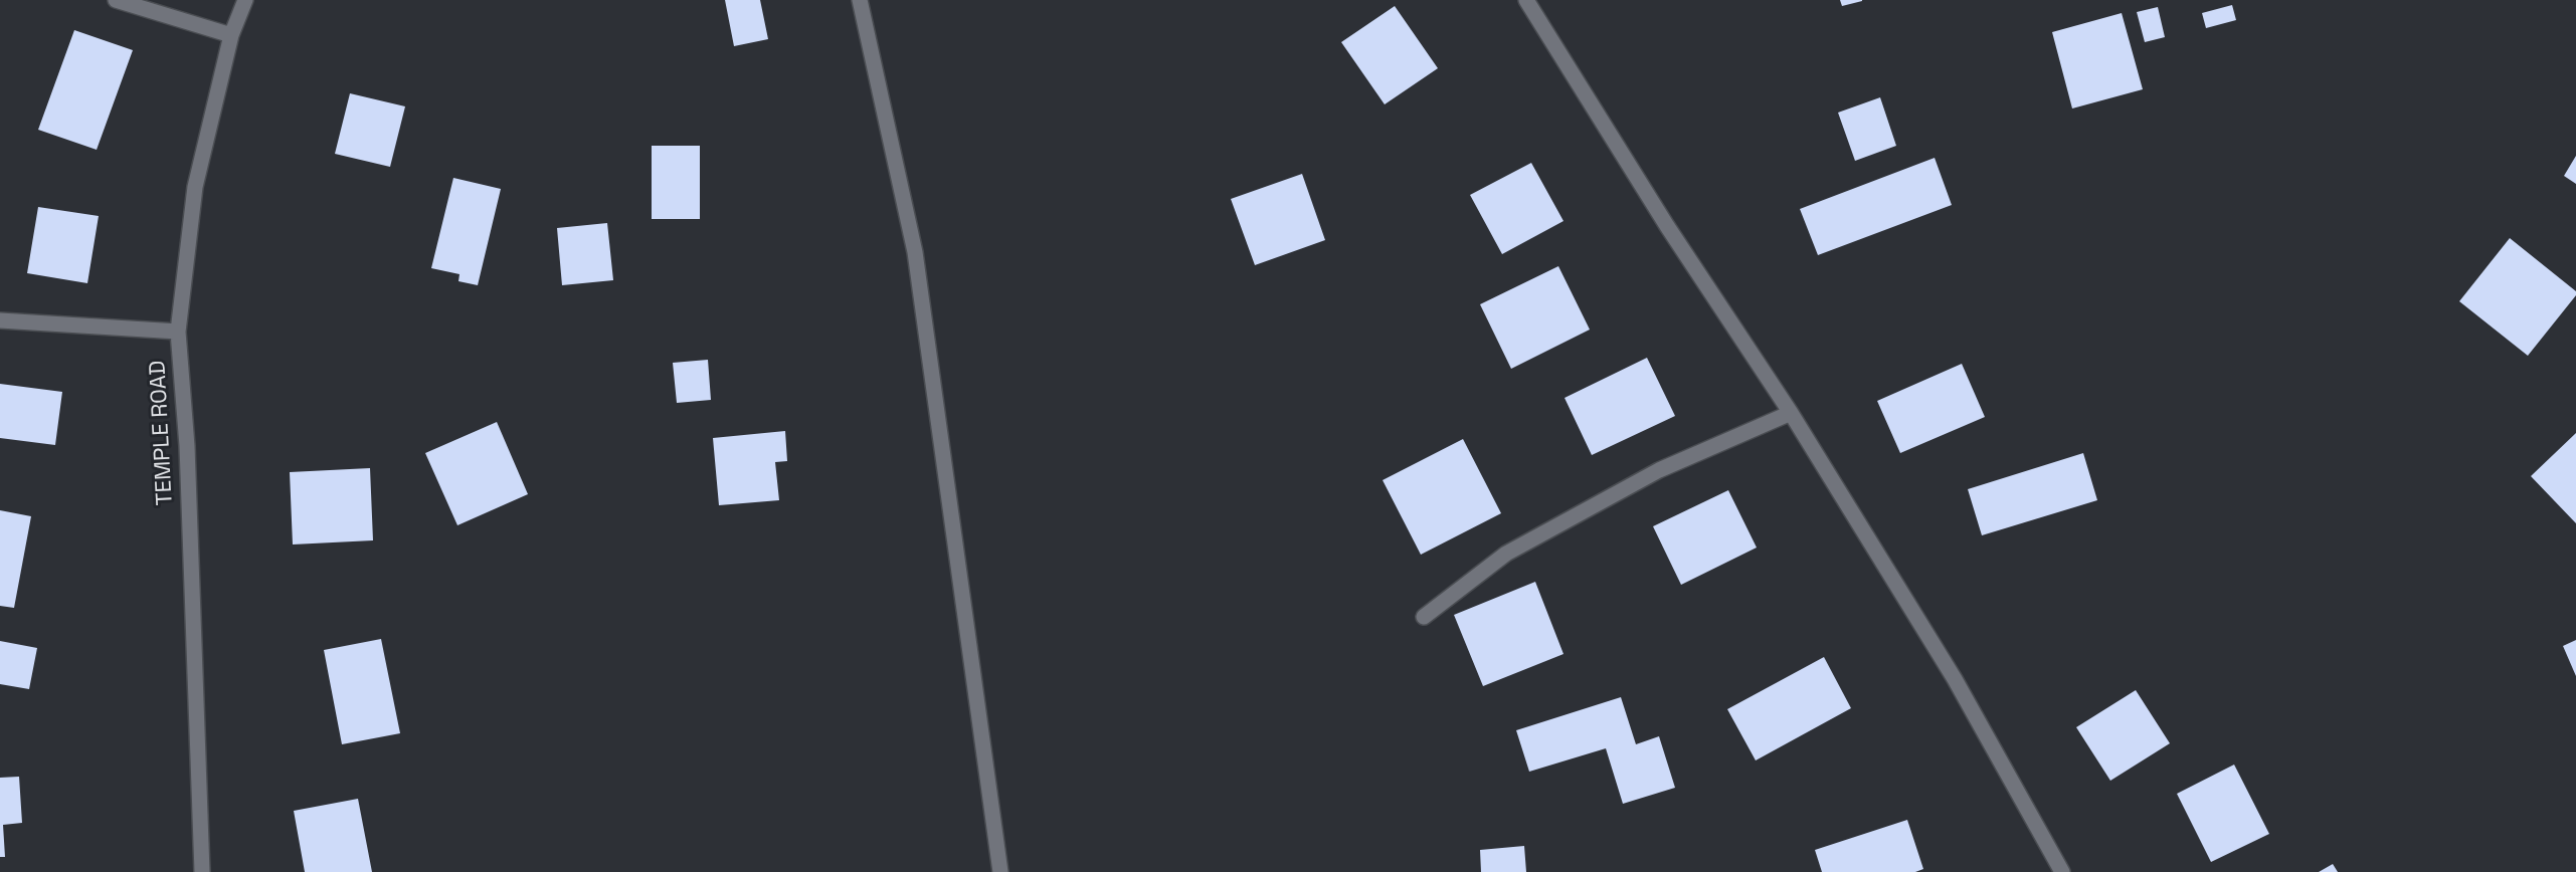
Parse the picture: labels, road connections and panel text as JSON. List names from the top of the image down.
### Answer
{
  "streets": {
    "street": ["TEMPLE ROAD"]
  }
}
